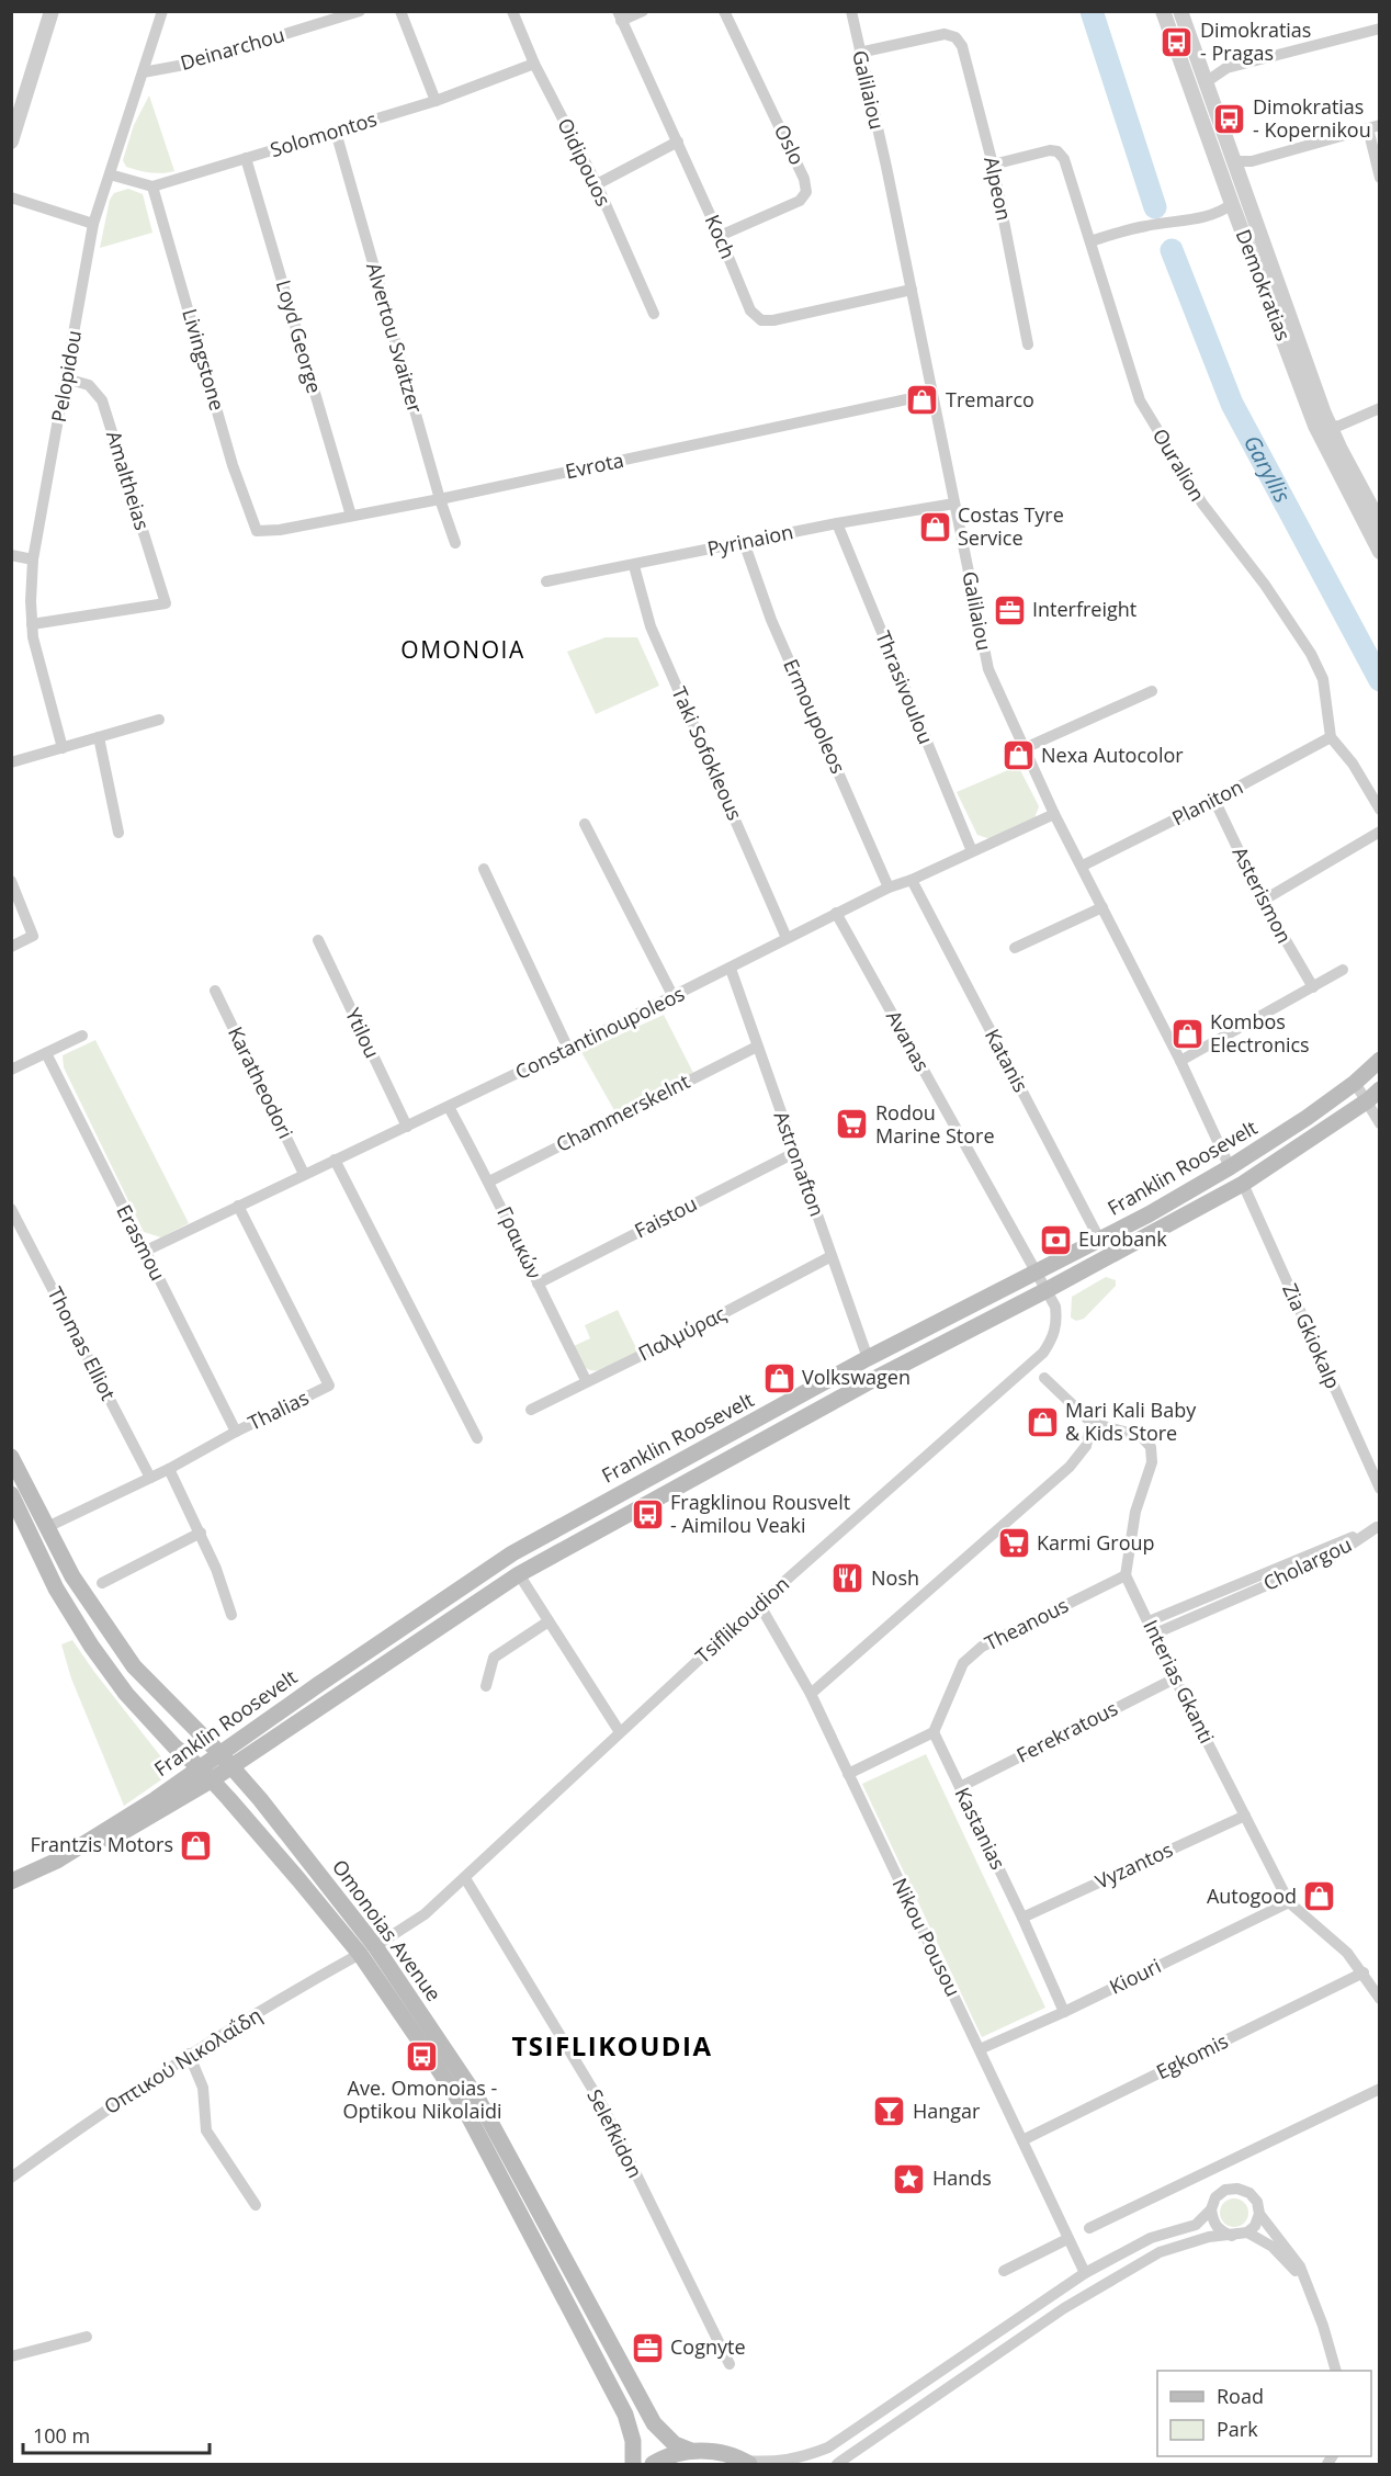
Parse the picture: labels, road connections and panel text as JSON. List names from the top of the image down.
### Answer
{
  "streets": {
    "main road": ["Franklin Roosevelt", "Omonoias Avenue"],
    "street": [
      "Deinarchou",
      "Galilaiou",
      "Solomontos",
      "Oslo",
      "Oidipouos",
      "Alpeon",
      "Koch",
      "Demokratias",
      "Loyd George",
      "Alvertou Svaitzer",
      "Livingstone",
      "Pelopidou",
      "Ouralion",
      "Evrota",
      "Amaltheias",
      "Pyrinaion",
      "Thrasivoulou",
      "Ermoupoleos",
      "Taki Sofokleous",
      "Planiton",
      "Asterismon",
      "Ytilou",
      "Constantinoupoleos",
      "Avanas",
      "Katanis",
      "Karatheodori",
      "Chammerskelnt",
      "Astronafton",
      "Faistou",
      "Erasmou",
      "Γραικών",
      "Παλμύρας",
      "Zia Gkiokalp",
      "Thomas Elliot",
      "Thalias",
      "Cholargou",
      "Tsiflikoudion",
      "Theanous",
      "Interias Gkanti",
      "Ferekratous",
      "Kastanias",
      "Vyzantos",
      "Nikou Pousou",
      "Kiouri",
      "Egkomis",
      "Οπτικού Νικολαΐδη",
      "Selefkidon"
    ]
  },
  "crossings": [
    ["Deinarchou", "Pelopidou"],
    ["Galilaiou", "Alpeon"],
    ["Galilaiou", "Koch"],
    ["Galilaiou", "Evrota"],
    ["Galilaiou", "Pyrinaion"],
    ["Galilaiou", "Planiton"],
    ["Galilaiou", "Constantinoupoleos"],
    ["Galilaiou", "Franklin Roosevelt"],
    ["Solomontos", "Oidipouos"],
    ["Solomontos", "Loyd George"],
    ["Solomontos", "Alvertou Svaitzer"],
    ["Solomontos", "Livingstone"],
    ["Oslo", "Koch"],
    ["Alpeon", "Ouralion"],
    ["Loyd George", "Evrota"],
    ["Alvertou Svaitzer", "Evrota"],
    ["Livingstone", "Evrota"],
    ["Pelopidou", "Amaltheias"],
    ["Ouralion", "Planiton"],
    ["Pyrinaion", "Thrasivoulou"],
    ["Pyrinaion", "Ermoupoleos"],
    ["Pyrinaion", "Taki Sofokleous"],
    ["Thrasivoulou", "Constantinoupoleos"],
    ["Ermoupoleos", "Constantinoupoleos"],
    ["Taki Sofokleous", "Constantinoupoleos"],
    ["Planiton", "Asterismon"],
    ["Ytilou", "Constantinoupoleos"],
    ["Constantinoupoleos", "Avanas"],
    ["Constantinoupoleos", "Katanis"],
    ["Constantinoupoleos", "Karatheodori"],
    ["Constantinoupoleos", "Astronafton"],
    ["Constantinoupoleos", "Erasmou"],
    ["Constantinoupoleos", "Γραικών"],
    ["Constantinoupoleos", "Thalias"],
    ["Avanas", "Franklin Roosevelt"],
    ["Avanas", "Tsiflikoudion"],
    ["Katanis", "Franklin Roosevelt"],
    ["Chammerskelnt", "Astronafton"],
    ["Chammerskelnt", "Γραικών"],
    ["Astronafton", "Franklin Roosevelt"],
    ["Astronafton", "Faistou"],
    ["Astronafton", "Παλμύρας"],
    ["Franklin Roosevelt", "Zia Gkiokalp"],
    ["Franklin Roosevelt", "Tsiflikoudion"],
    ["Franklin Roosevelt", "Omonoias Avenue"],
    ["Faistou", "Γραικών"],
    ["Erasmou", "Thalias"],
    ["Γραικών", "Παλμύρας"],
    ["Thomas Elliot", "Thalias"],
    ["Thalias", "Omonoias Avenue"],
    ["Cholargou", "Interias Gkanti"],
    ["Tsiflikoudion", "Omonoias Avenue"],
    ["Tsiflikoudion", "Nikou Pousou"],
    ["Tsiflikoudion", "Οπτικού Νικολαΐδη"],
    ["Tsiflikoudion", "Selefkidon"],
    ["Theanous", "Interias Gkanti"],
    ["Theanous", "Kastanias"],
    ["Interias Gkanti", "Ferekratous"],
    ["Interias Gkanti", "Vyzantos"],
    ["Interias Gkanti", "Kiouri"],
    ["Interias Gkanti", "Egkomis"],
    ["Ferekratous", "Kastanias"],
    ["Kastanias", "Vyzantos"],
    ["Kastanias", "Kiouri"],
    ["Omonoias Avenue", "Οπτικού Νικολαΐδη"],
    ["Nikou Pousou", "Kiouri"],
    ["Nikou Pousou", "Egkomis"]
  ],
  "districts": ["OMONOIA", "TSIFLIKOUDIA"],
  "water": ["Garyllis"],
  "places": {
    "bus stop": [
      "Dimokratias - Pragas",
      "Dimokratias - Kopernikou",
      "Fragklinou Rousvelt - Aimilou Veaki",
      "Ave. Omonoias - Optikou Nikolaidi"
    ],
    "shop": [
      "Tremarco",
      "Costas Tyre Service",
      "Nexa Autocolor",
      "Kombos Electronics",
      "Volkswagen",
      "Mari Kali Baby & Kids Store",
      "Frantzis Motors",
      "Autogood"
    ],
    "office": ["Interfreight", "Cognyte"],
    "supermarket": ["Rodou Marine Store", "Karmi Group"],
    "bank": ["Eurobank"],
    "restaurant": ["Nosh"],
    "bar": ["Hangar"],
    "place": ["Hands"]
  },
  "legend": ["Road", "Park"],
  "scale_bar": "100 m"
}
